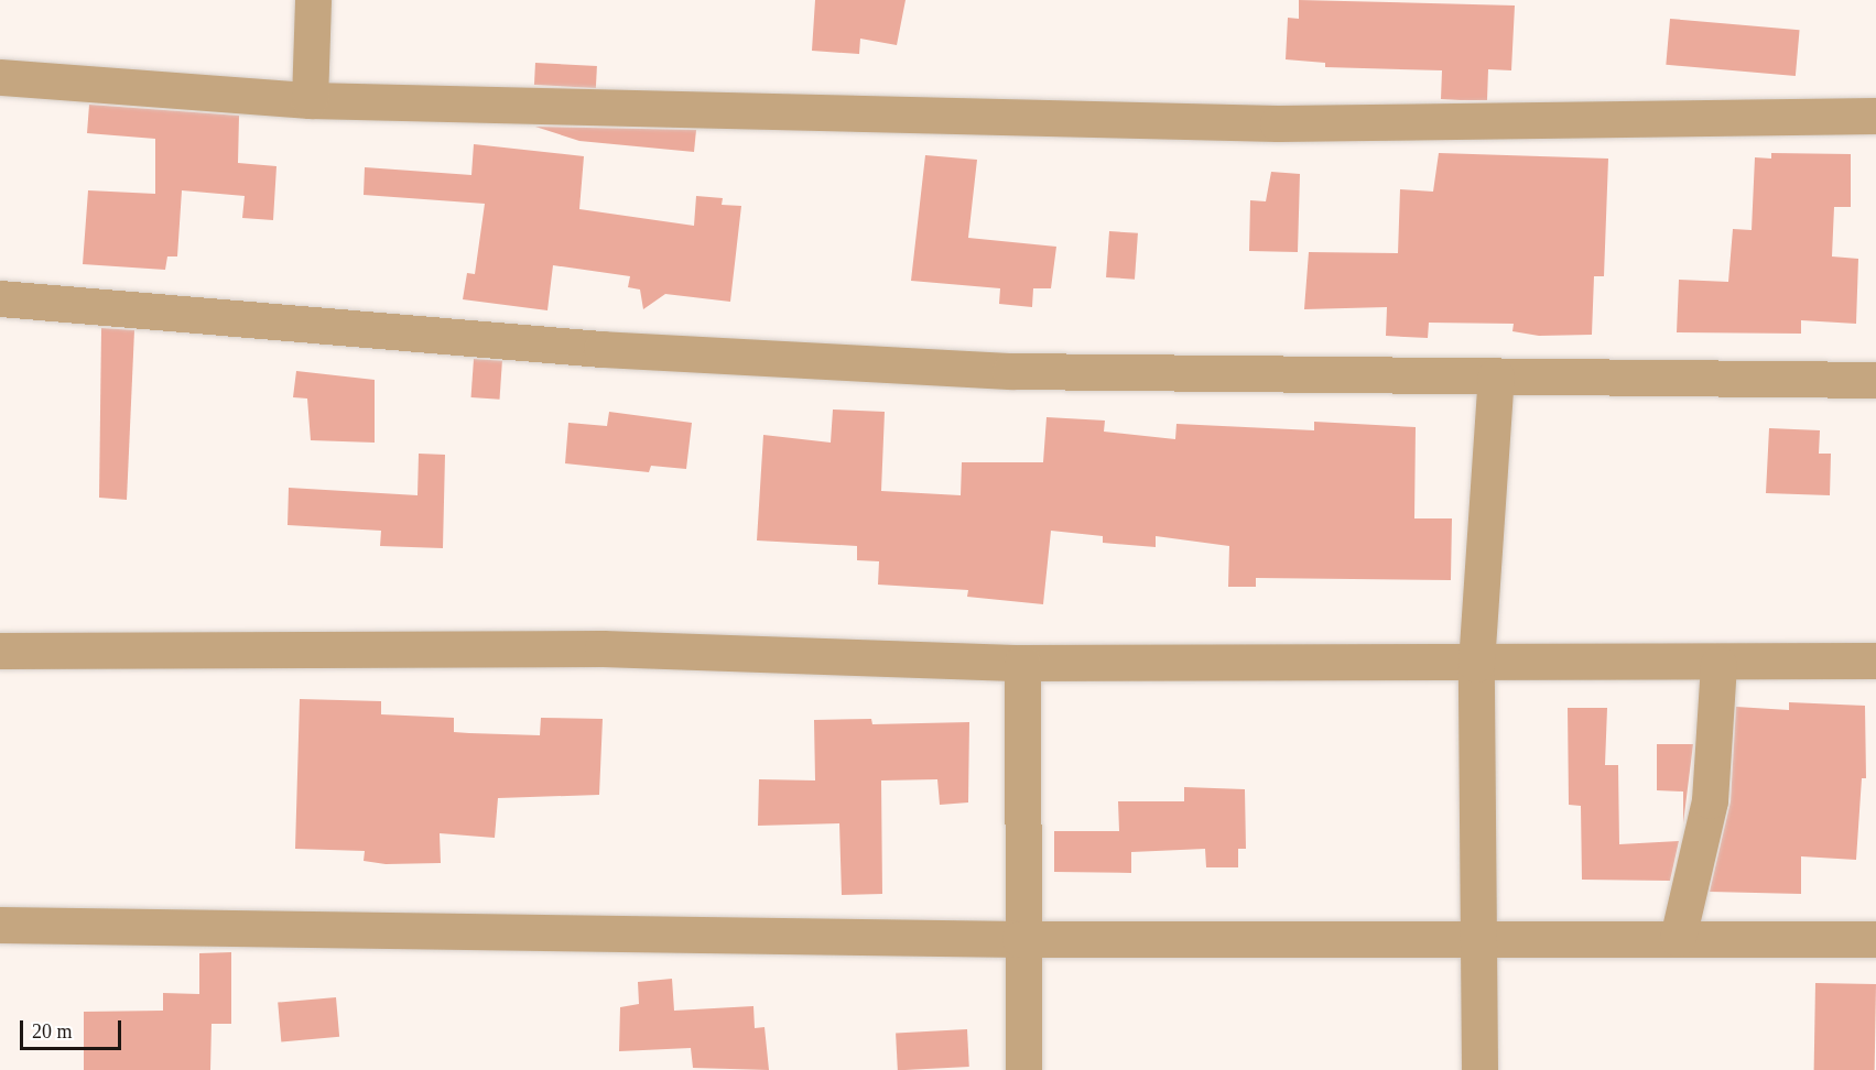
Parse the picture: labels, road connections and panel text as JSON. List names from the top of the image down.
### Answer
{
  "scale_bar": "20 m"
}
